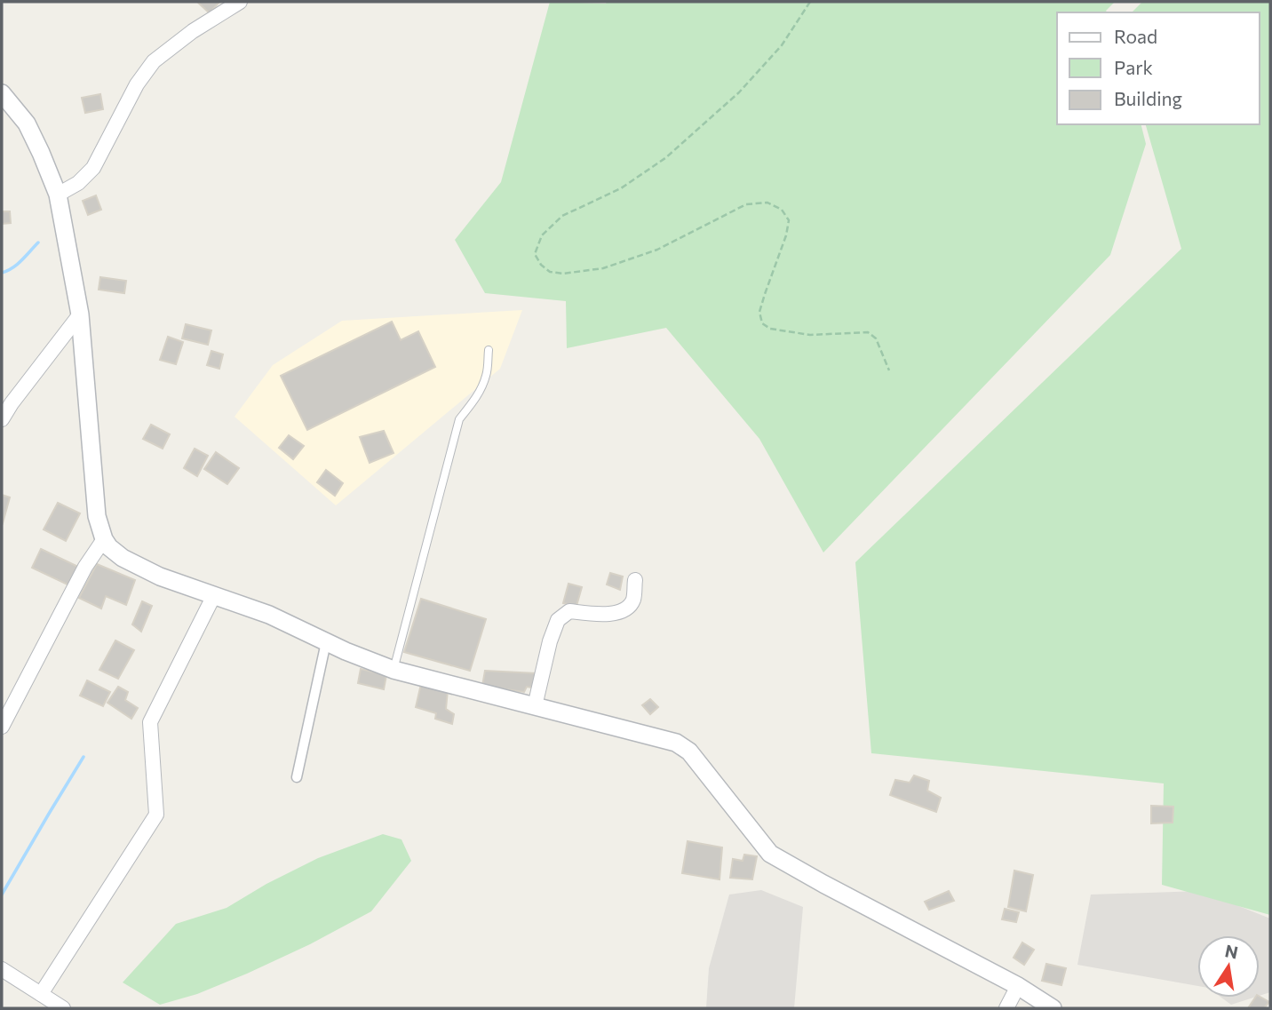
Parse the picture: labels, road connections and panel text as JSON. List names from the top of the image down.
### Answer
{
  "legend": ["Road", "Park", "Building"],
  "north": "top"
}
